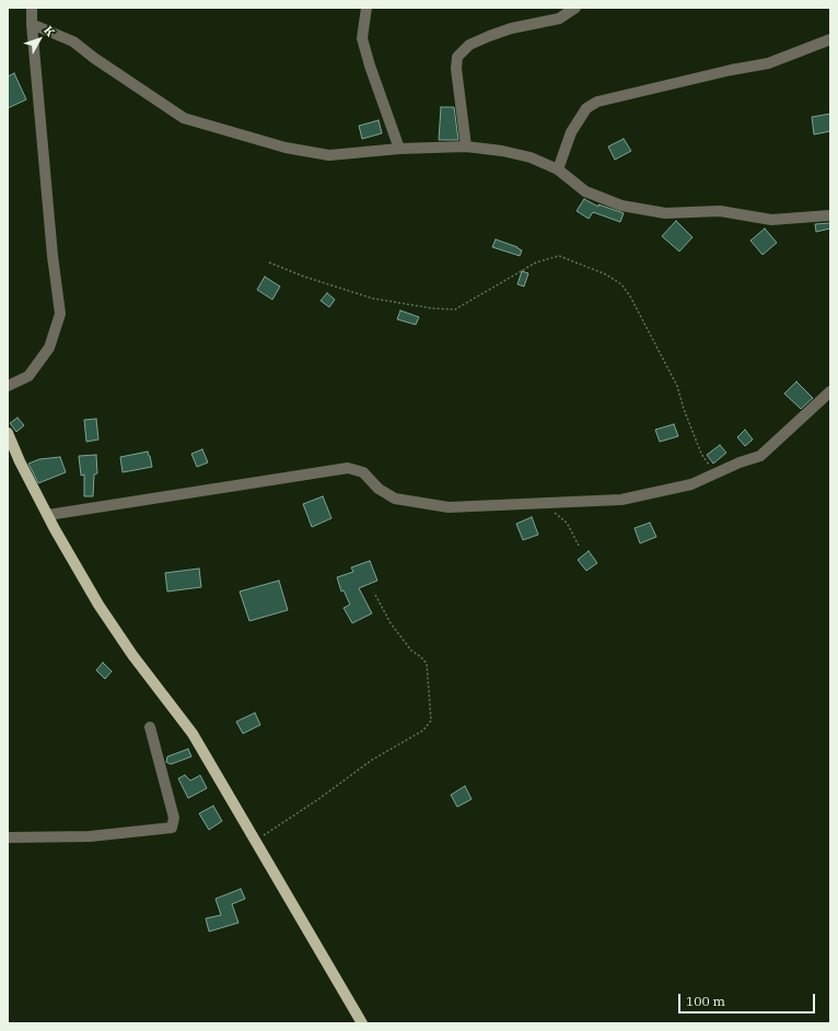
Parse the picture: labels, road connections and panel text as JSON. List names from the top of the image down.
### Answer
{
  "scale_bar": "100 m",
  "north": "top right"
}
